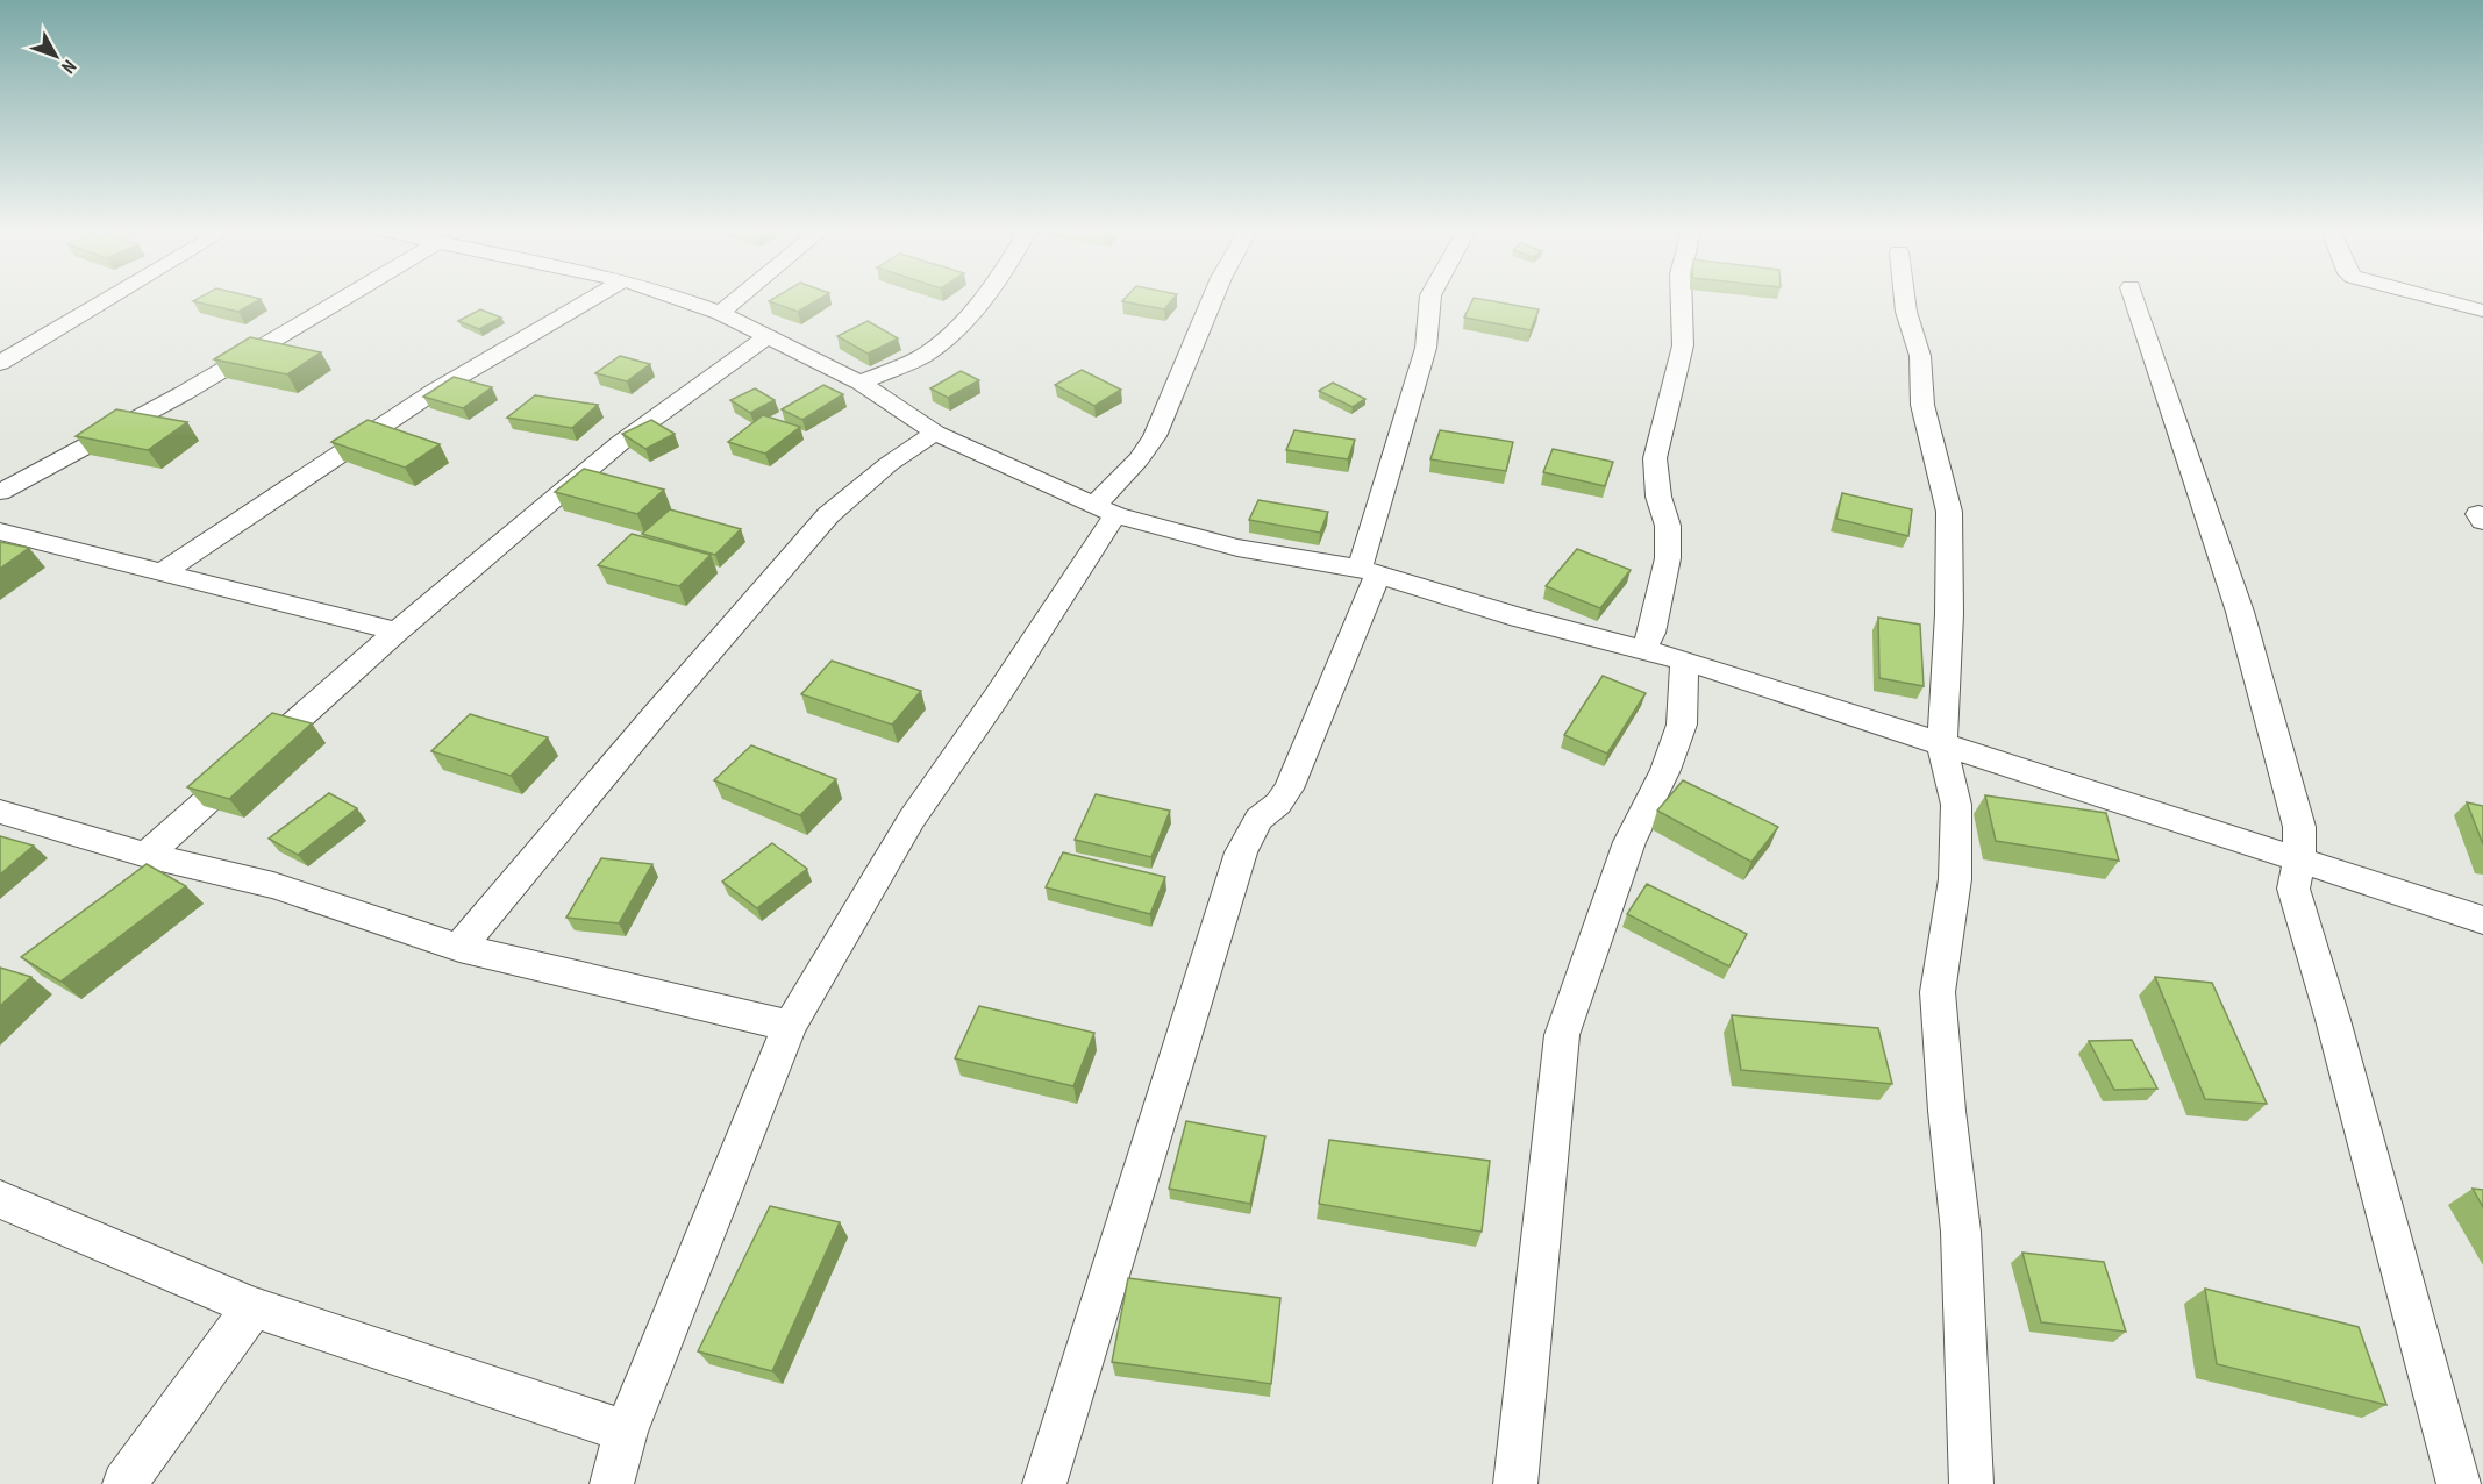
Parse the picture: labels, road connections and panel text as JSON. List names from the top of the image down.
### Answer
{
  "north": "bottom right"
}
